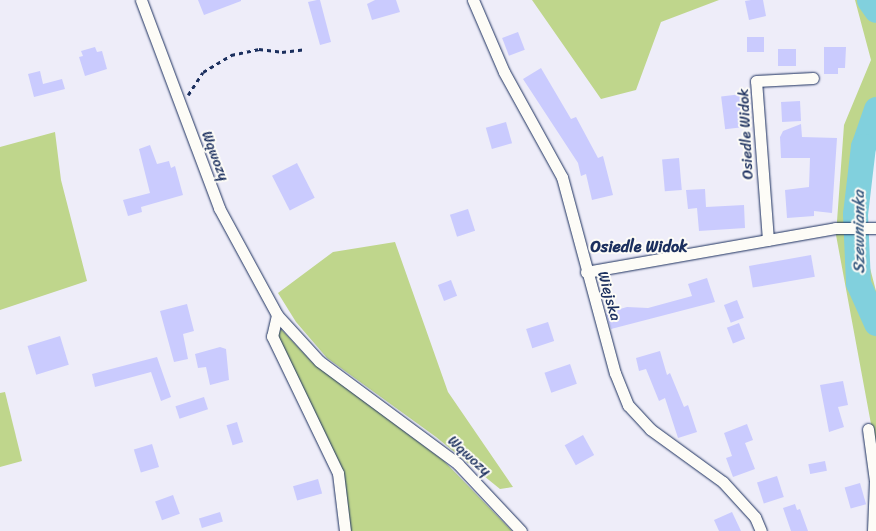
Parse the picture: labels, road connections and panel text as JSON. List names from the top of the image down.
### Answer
{
  "streets": {
    "street": ["Osiedle Widok", "Wąwozy", "Wiejska"]
  },
  "districts": ["Osiedle Widok"],
  "water": ["Szewnianka"]
}
